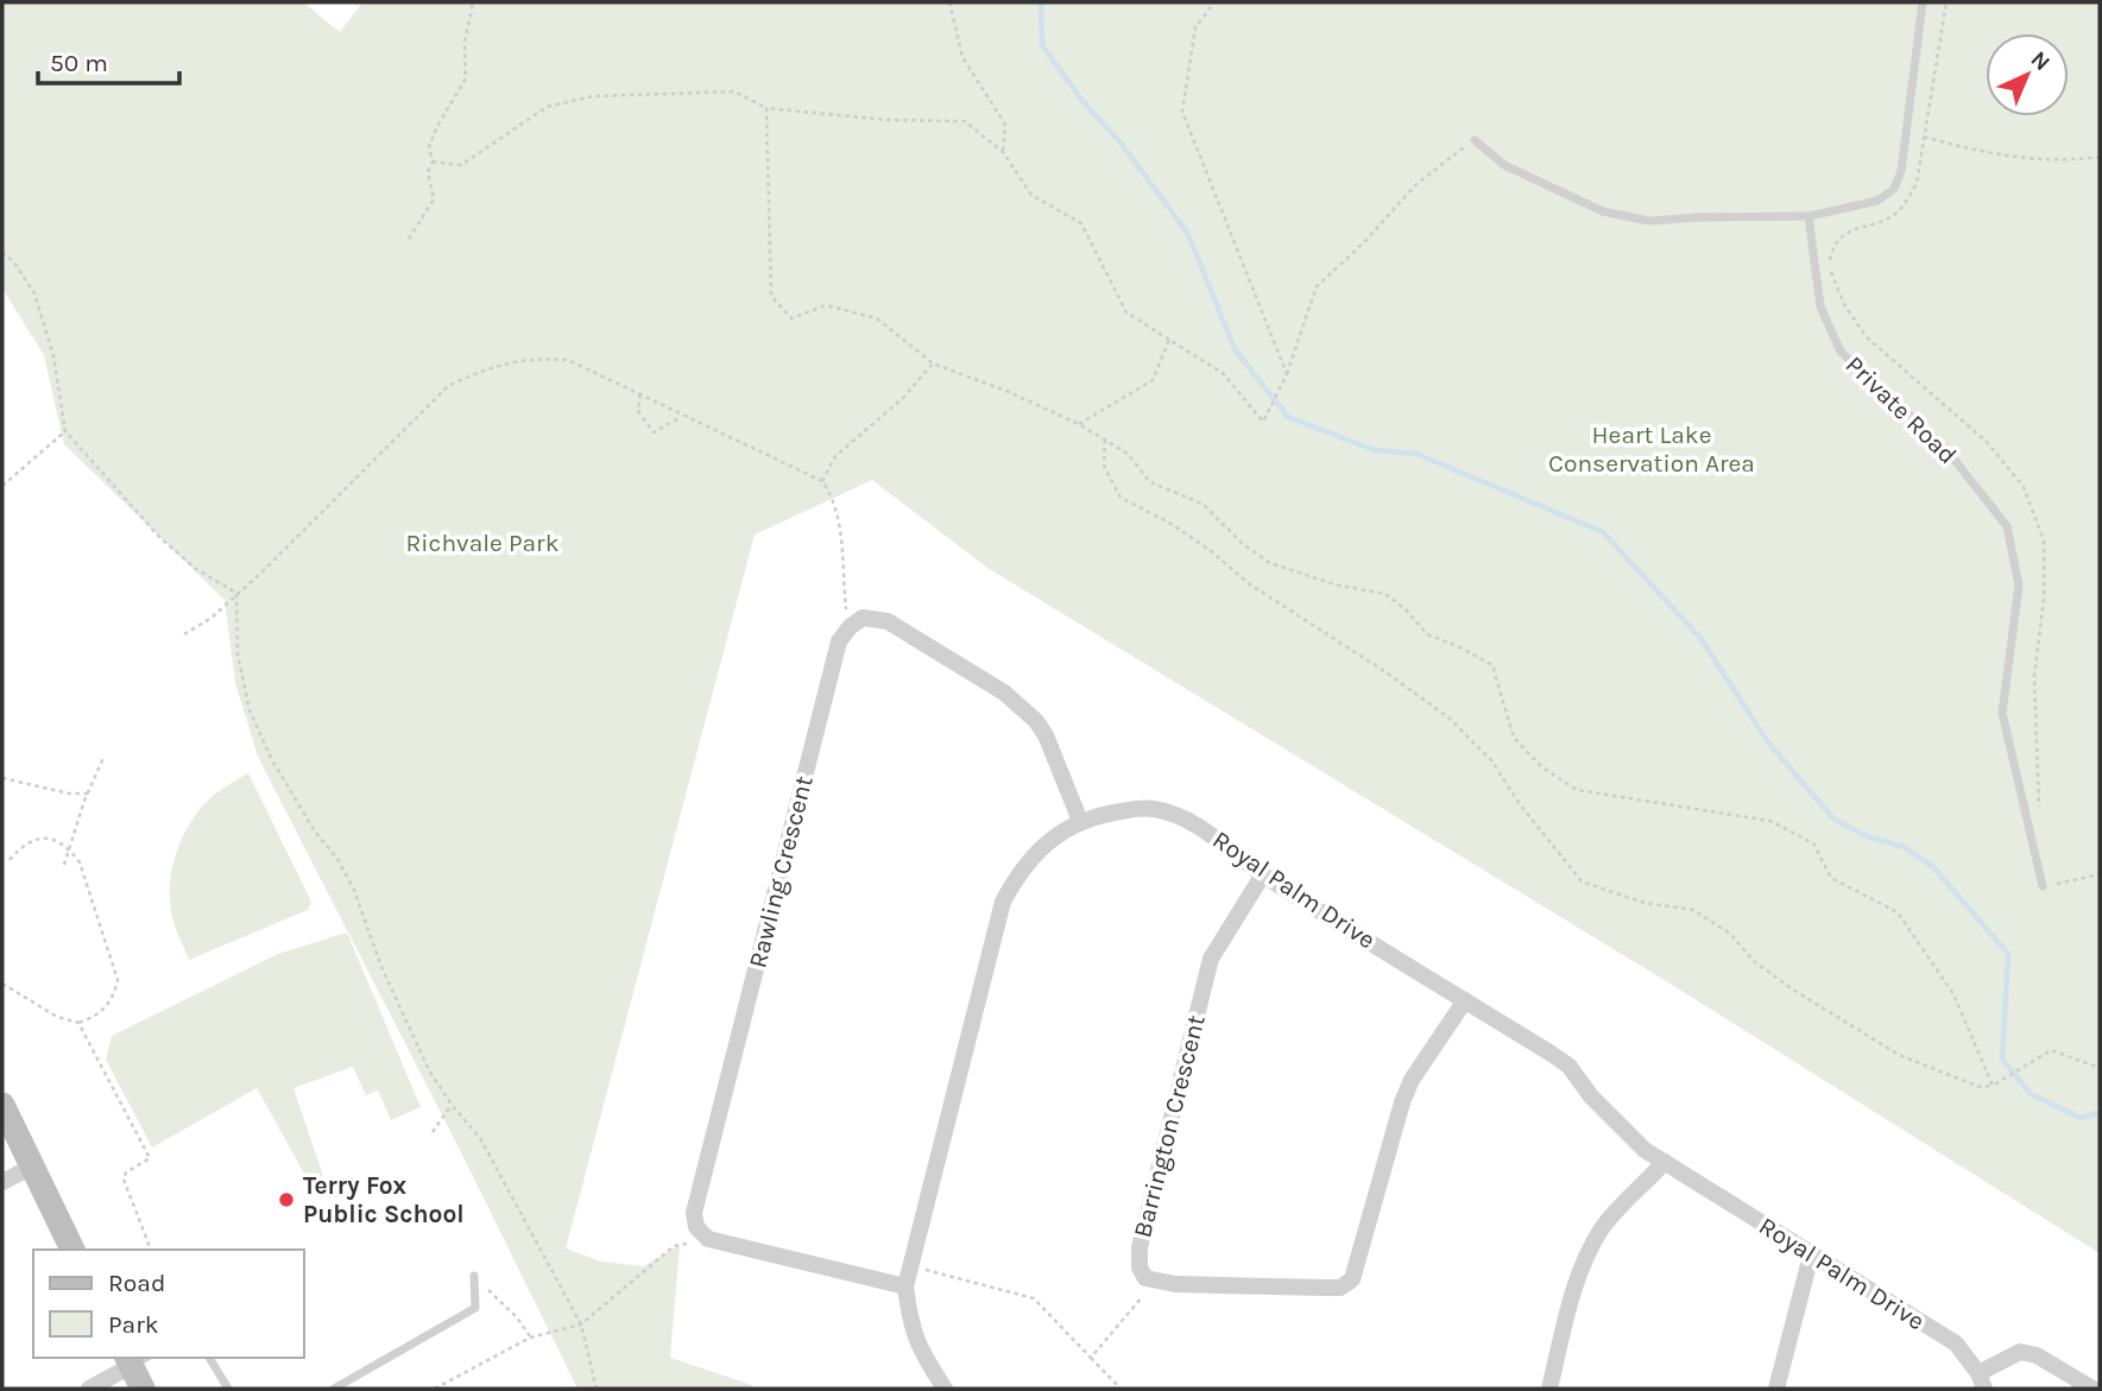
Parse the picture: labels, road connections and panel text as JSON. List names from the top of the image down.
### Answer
{
  "streets": {
    "street": ["Rawling Crescent", "Royal Palm Drive", "Barrington Crescent"],
    "lane": ["Private Road"]
  },
  "crossings": [
    ["Royal Palm Drive", "Barrington Crescent"]
  ],
  "parks": ["Heart Lake Conservation Area", "Richvale Park"],
  "places": ["Terry Fox Public School"],
  "legend": ["Road", "Park"],
  "scale_bar": "50 m",
  "north": "top right"
}
